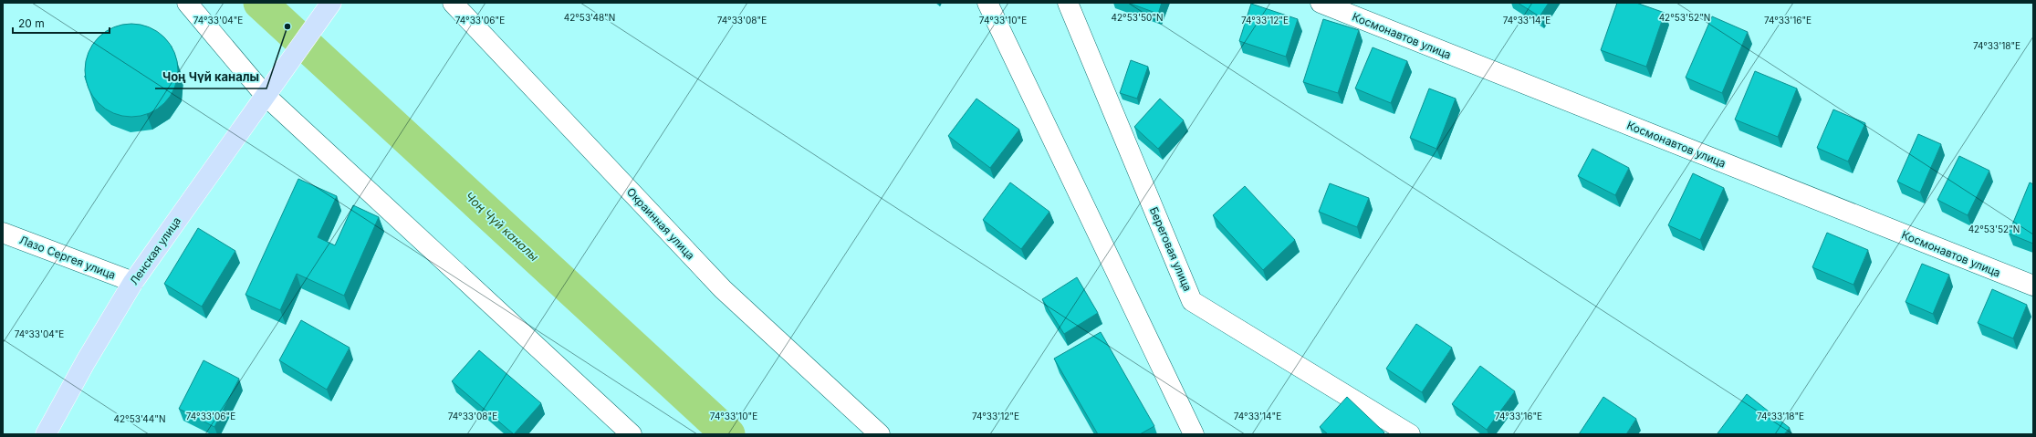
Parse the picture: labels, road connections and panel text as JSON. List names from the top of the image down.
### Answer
{
  "streets": {
    "main road": ["Ленская улица"],
    "street": [
      "Космонавтов улица",
      "Окраинная улица",
      "Береговая улица",
      "Лазо Сергея улица"
    ]
  },
  "crossings": [
    ["Ленская улица", "Лазо Сергея улица"]
  ],
  "water": ["Чоң Чүй каналы"],
  "places": ["Чоң Чүй каналы"],
  "scale_bar": "20 m",
  "coordinates": [
    "42°53'48\"N",
    "42°53'52\"N",
    "42°53'50\"N",
    "74°33'10\"E",
    "74°33'12\"E",
    "74°33'04\"E",
    "74°33'06\"E",
    "74°33'08\"E",
    "74°33'14\"E",
    "74°33'16\"E",
    "74°33'18\"E",
    "42°53'44\"N"
  ]
}
